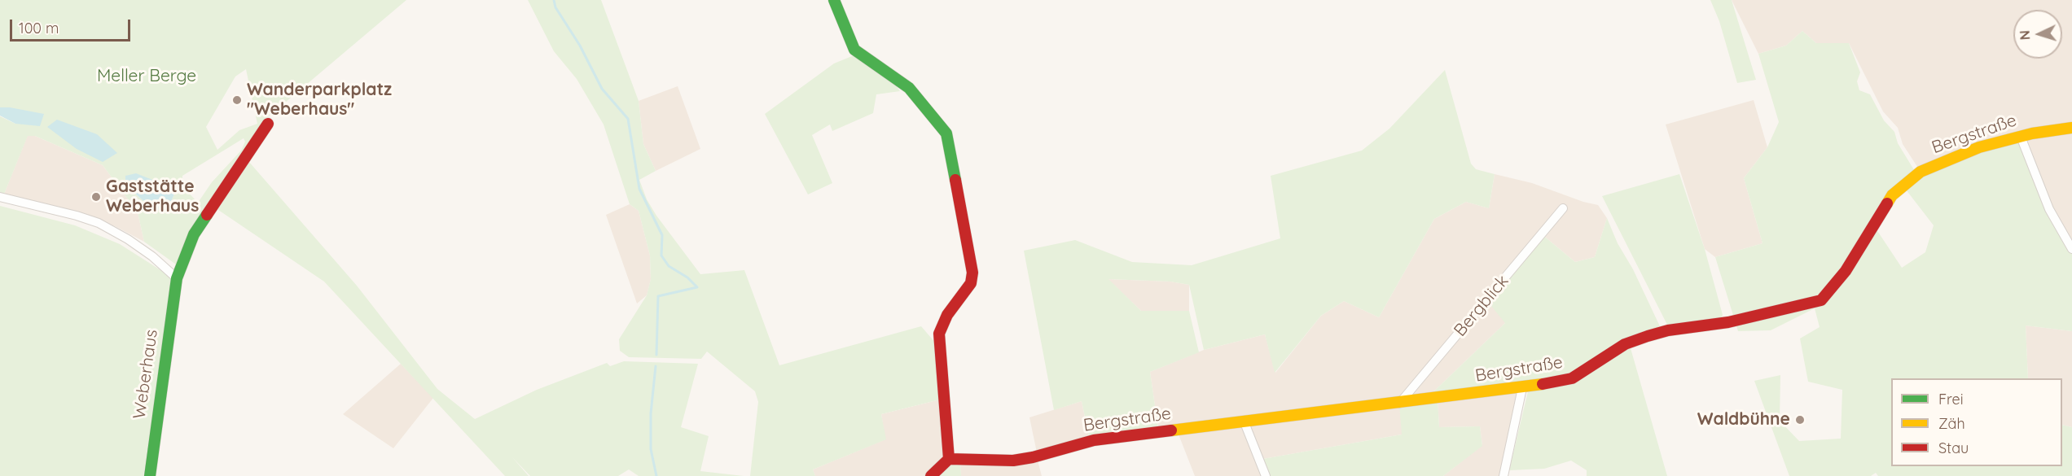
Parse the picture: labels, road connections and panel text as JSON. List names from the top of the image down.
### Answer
{
  "streets": {
    "street": ["Bergstraße", "Bergblick", "Weberhaus"]
  },
  "crossings": [
    ["Bergstraße", "Bergblick"]
  ],
  "parks": ["Meller Berge"],
  "places": ["Wanderparkplatz \"Weberhaus\"", "Gaststätte Weberhaus", "Waldbühne"],
  "legend": ["Frei", "Zäh", "Stau"],
  "scale_bar": "100 m",
  "north": "left"
}
